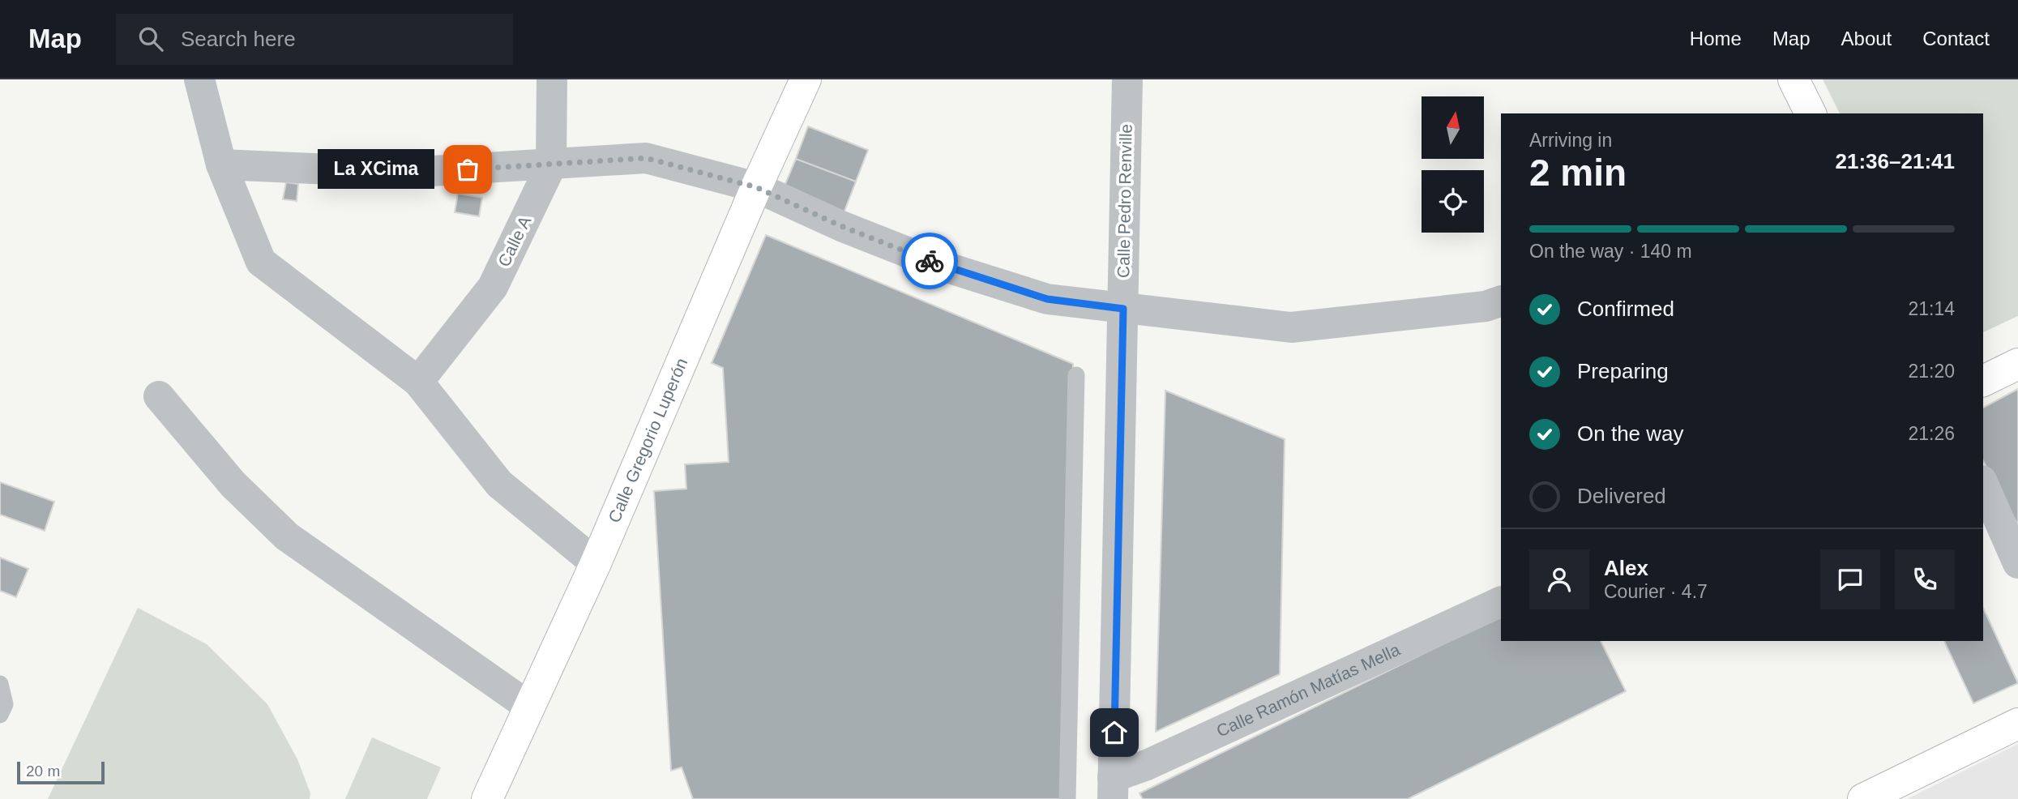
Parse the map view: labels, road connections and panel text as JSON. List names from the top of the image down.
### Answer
{
  "streets": {
    "street": [
      "Calle Pedro Renville",
      "Calle A",
      "Calle Gregorio Luperón",
      "Calle Ramón Matías Mella"
    ]
  },
  "crossings": [
    ["Calle Pedro Renville", "Calle Ramón Matías Mella"]
  ],
  "places": ["La XCima"],
  "scale_bar": "20 m",
  "north": "top",
  "page": {
    "header": "Map",
    "search": "Search here",
    "nav": [
      "Home",
      "Map",
      "About",
      "Contact"
    ],
    "heading": ["2 min", "Arriving in", "21:36–21:41"],
    "panel": ["Alex", "Courier · 4.7"],
    "bubble": "La XCima",
    "bar": "On the way · 140 m",
    "list": [
      ["Confirmed", "21:14"],
      ["Preparing", "21:20"],
      ["On the way", "21:26"],
      "Delivered"
    ],
    "scale": "20 m"
  }
}
